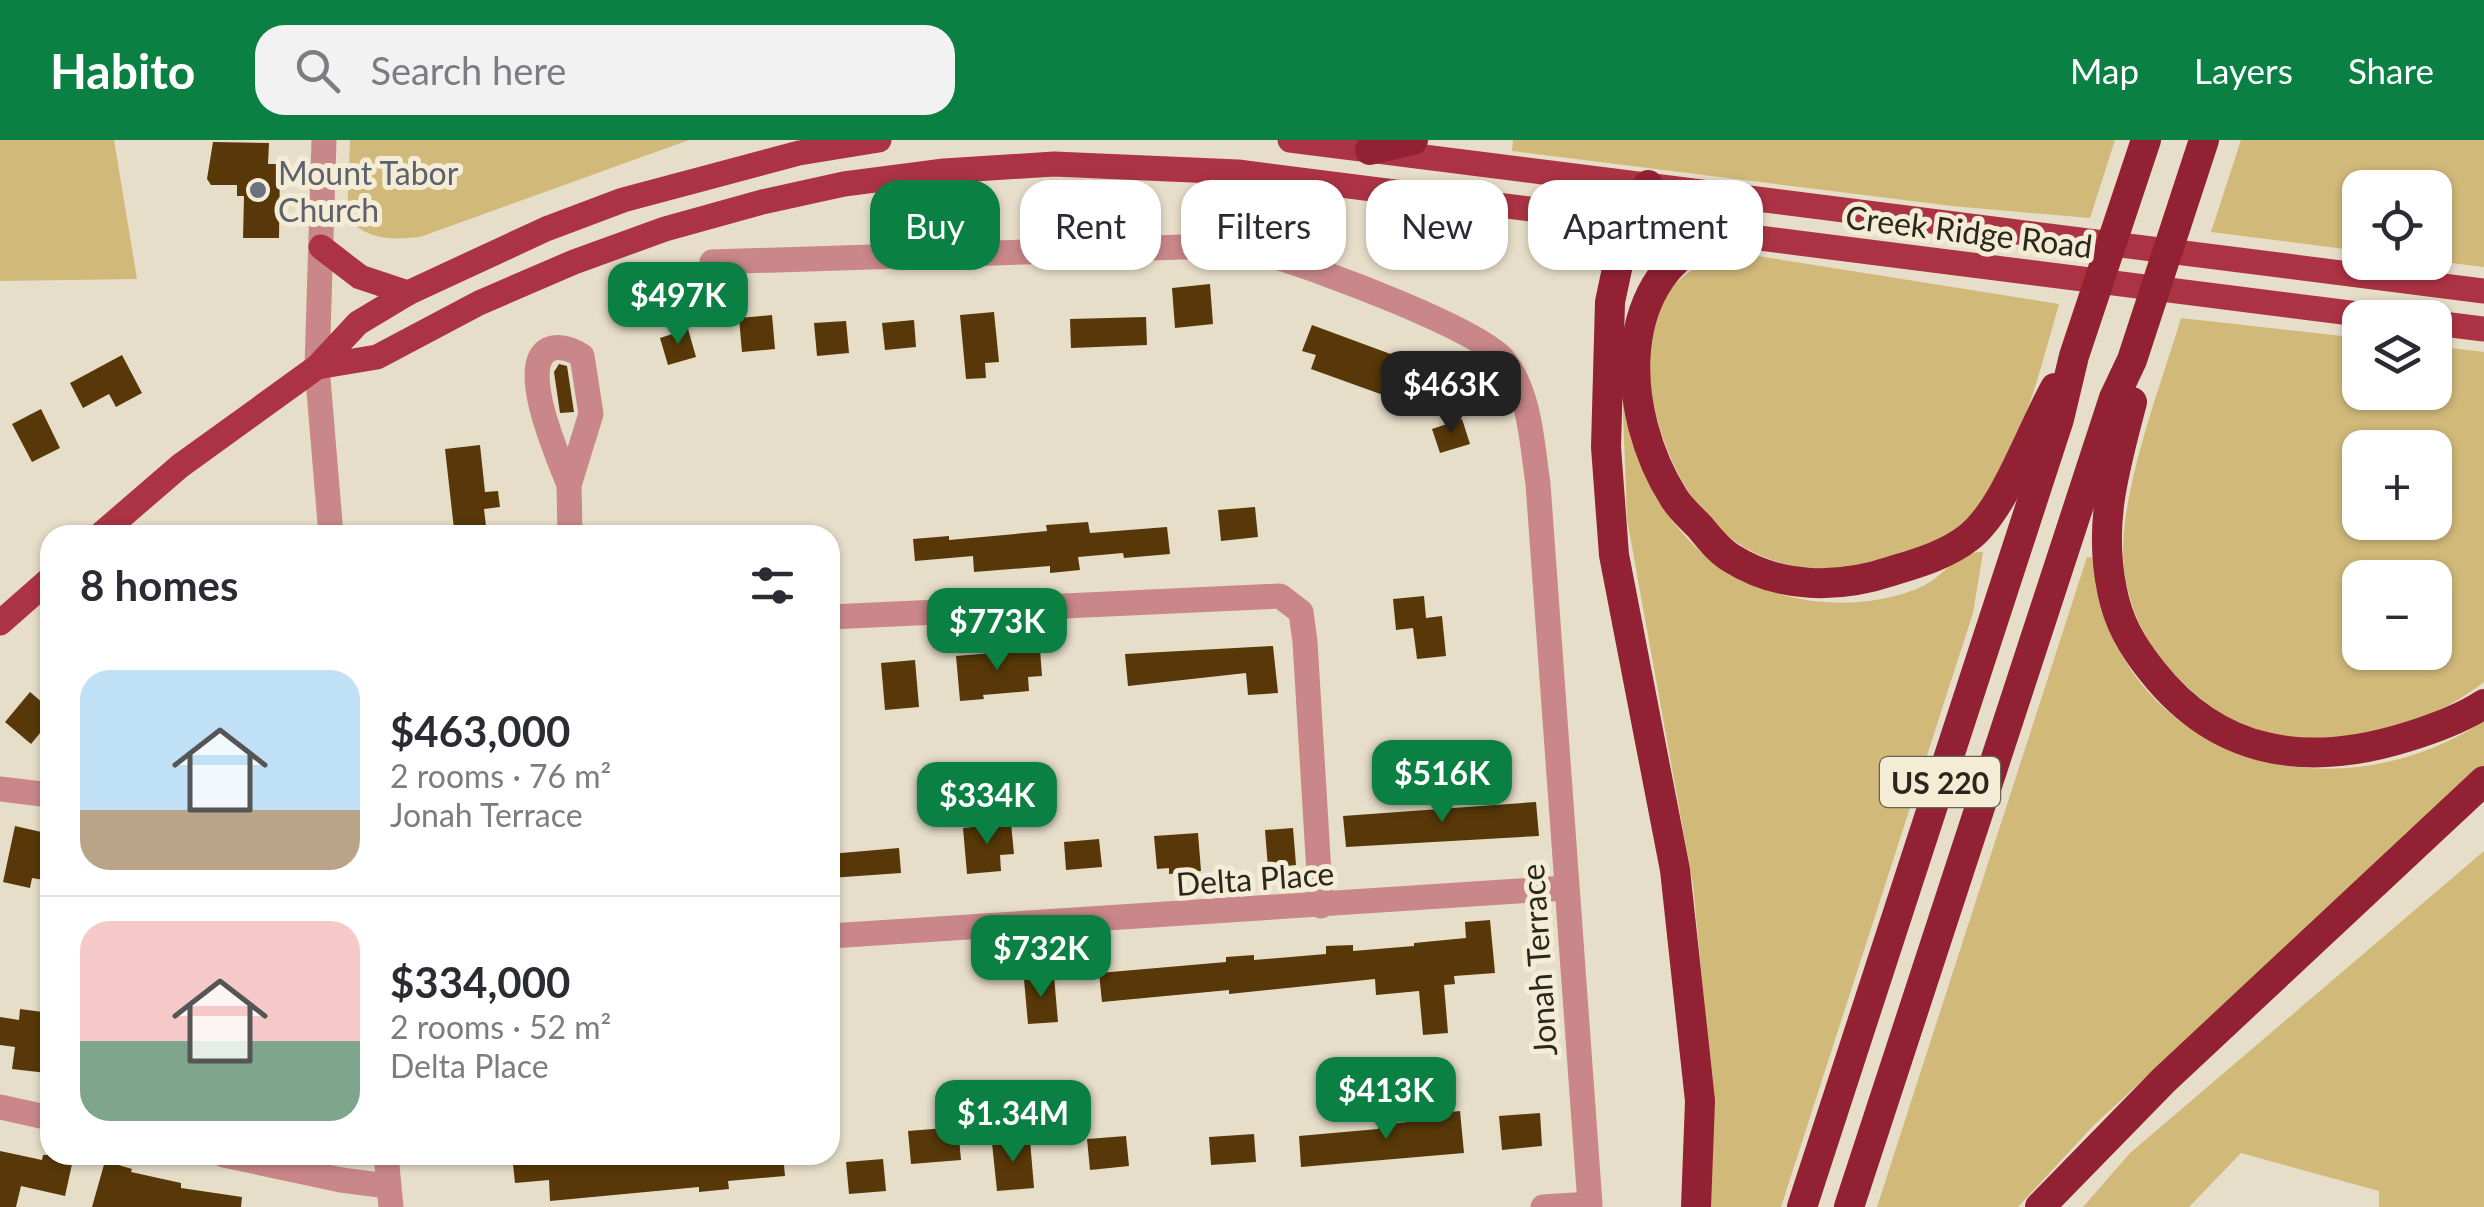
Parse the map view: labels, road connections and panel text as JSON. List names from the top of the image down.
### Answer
{
  "streets": {
    "highway": ["US 220"],
    "main road": ["Creek Ridge Road"],
    "street": ["Delta Place", "Jonah Terrace"]
  },
  "crossings": [
    ["Delta Place", "Jonah Terrace"]
  ],
  "places": ["Mount Tabor Church"],
  "page": {
    "header": "Habito",
    "search": "Search here",
    "nav": ["Map", "Layers", "Share"],
    "map_buttons": ["+", "−"],
    "chip": [
      "Buy",
      "Rent",
      "Filters",
      "New",
      "Apartment"
    ],
    "price": [
      "$497K",
      "$463K",
      "$773K",
      "$516K",
      "$334K",
      "$732K",
      "$413K",
      "$1.34M"
    ],
    "heading": "8 homes",
    "list": [
      {
        "name": "$463,000",
        "note": "2 rooms · 76 m² · Jonah Terrace"
      },
      {
        "name": "$334,000",
        "note": "2 rooms · 52 m² · Delta Place"
      }
    ]
  }
}
